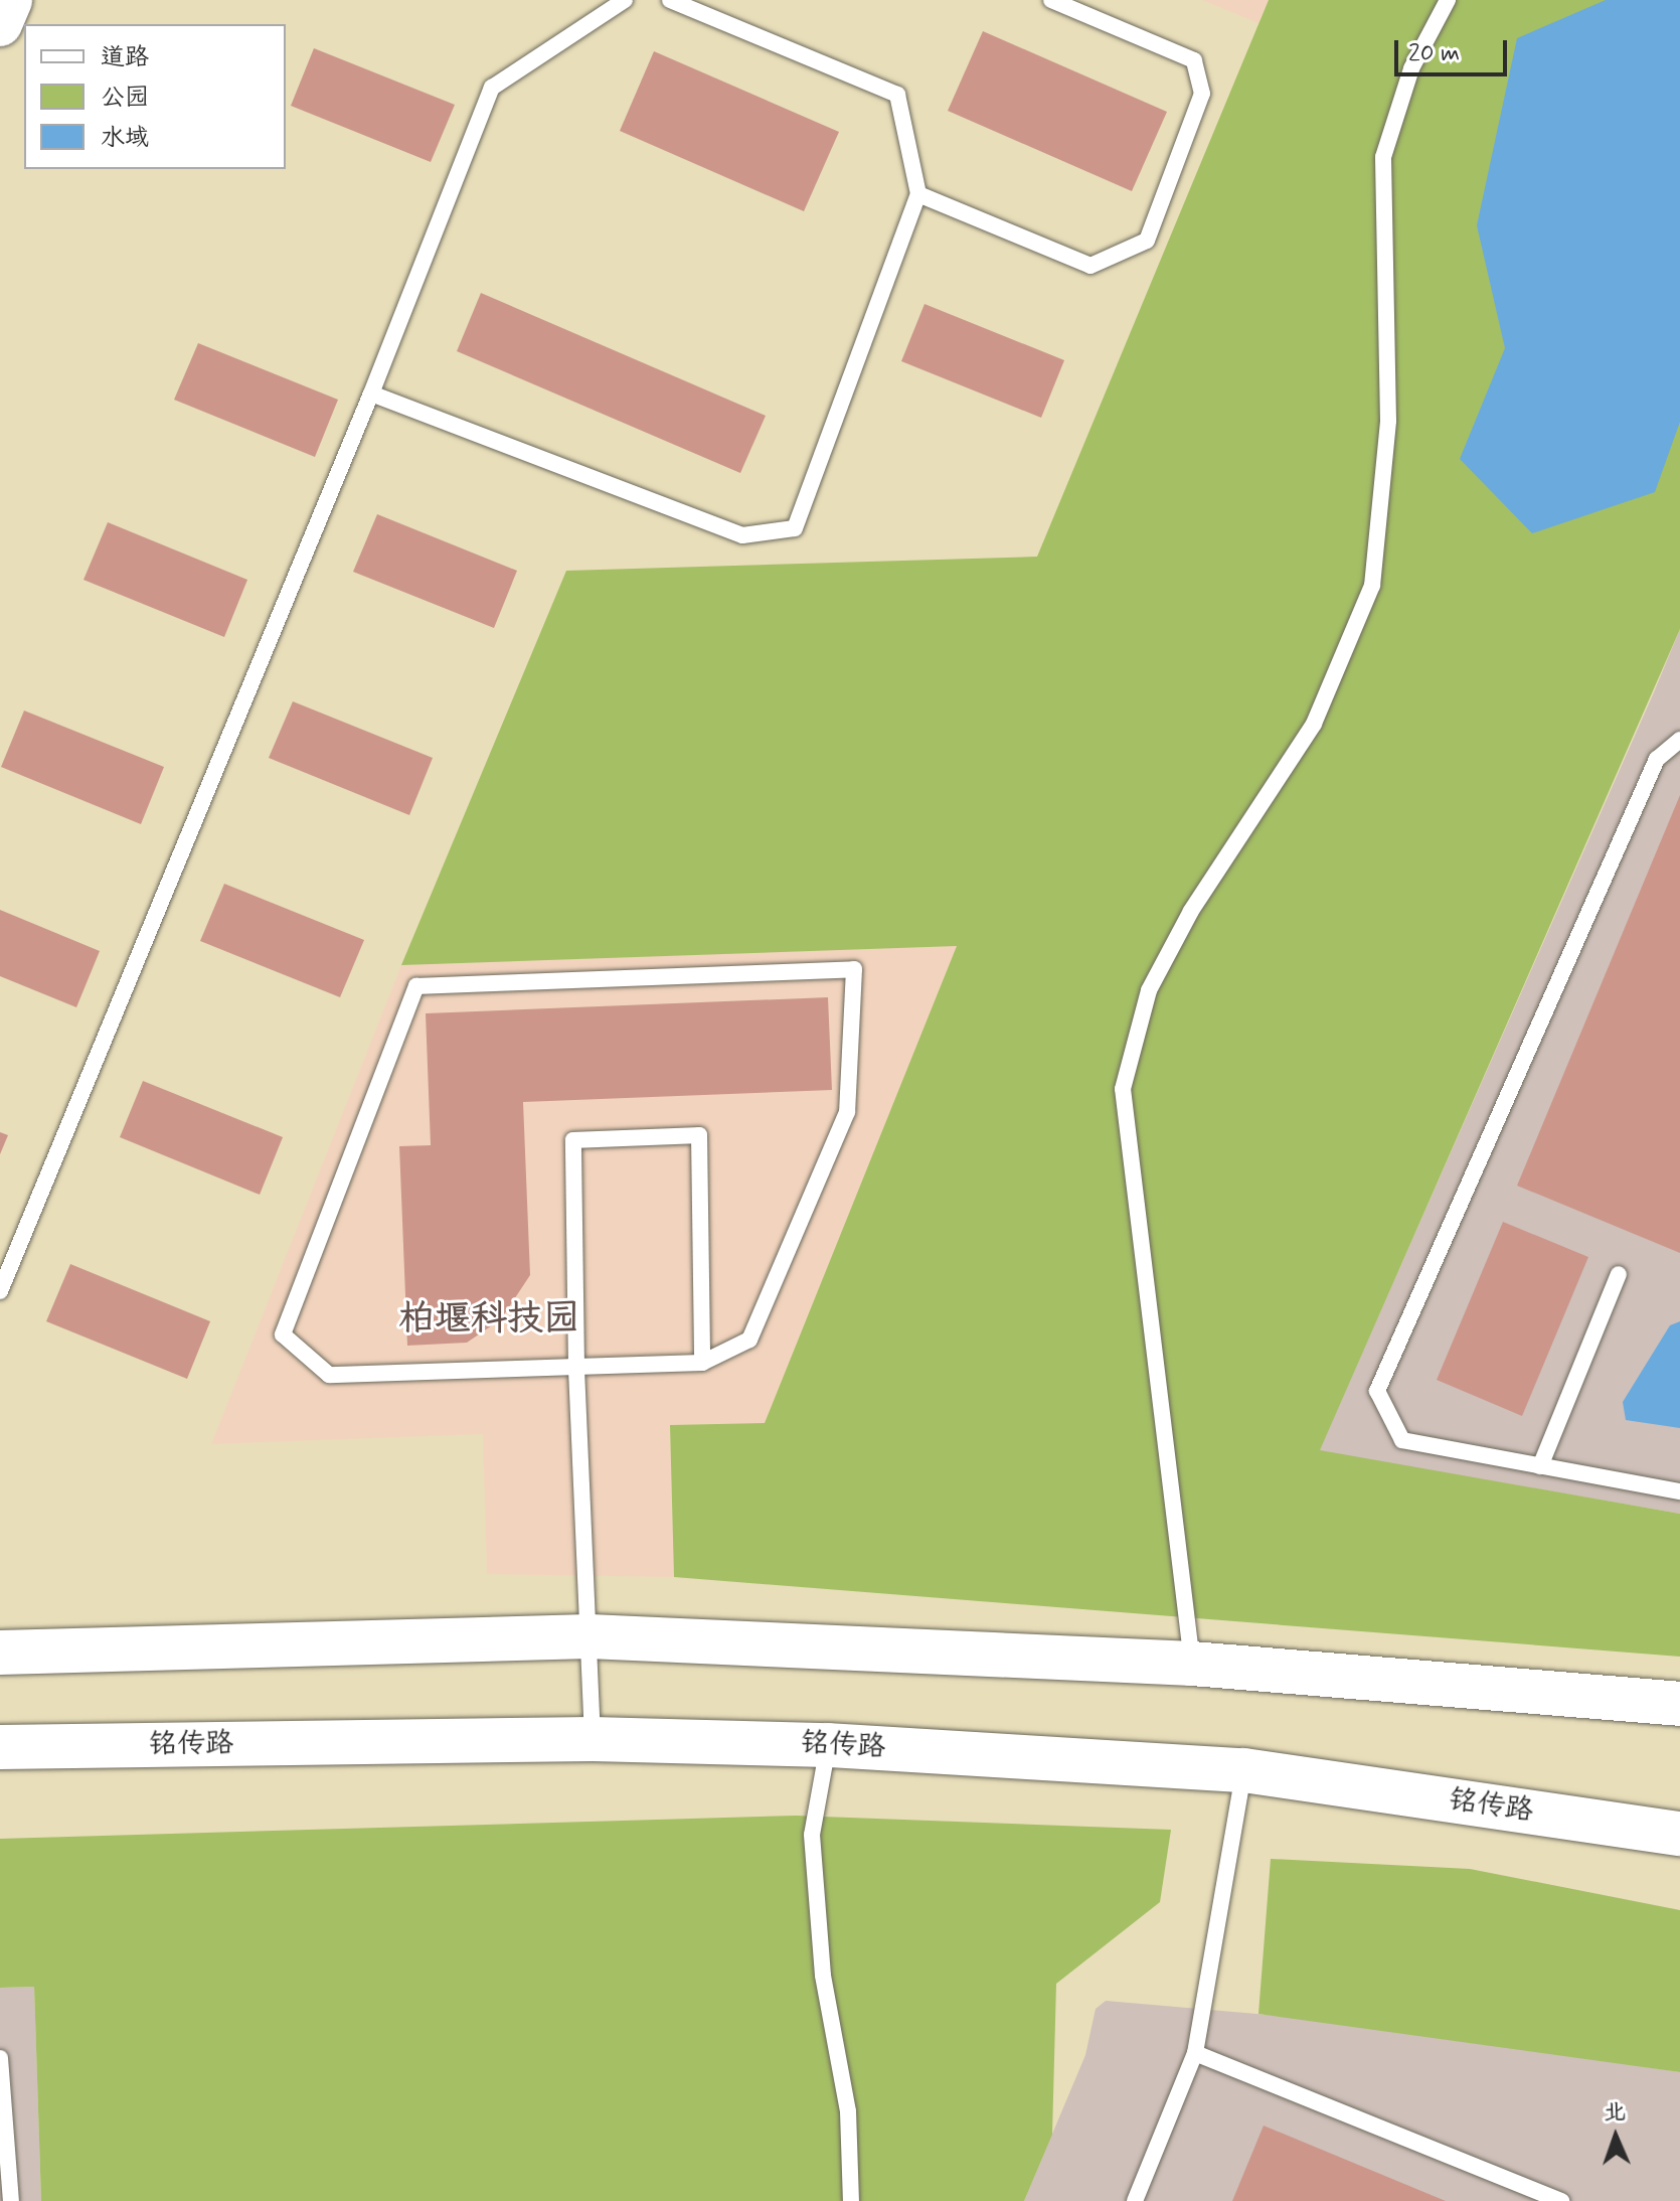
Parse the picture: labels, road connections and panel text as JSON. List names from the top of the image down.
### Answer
{
  "streets": {
    "main road": ["铭传路"]
  },
  "districts": ["柏堰科技园"],
  "legend": ["道路", "公园", "水域"],
  "scale_bar": "20 m",
  "north": "top"
}
